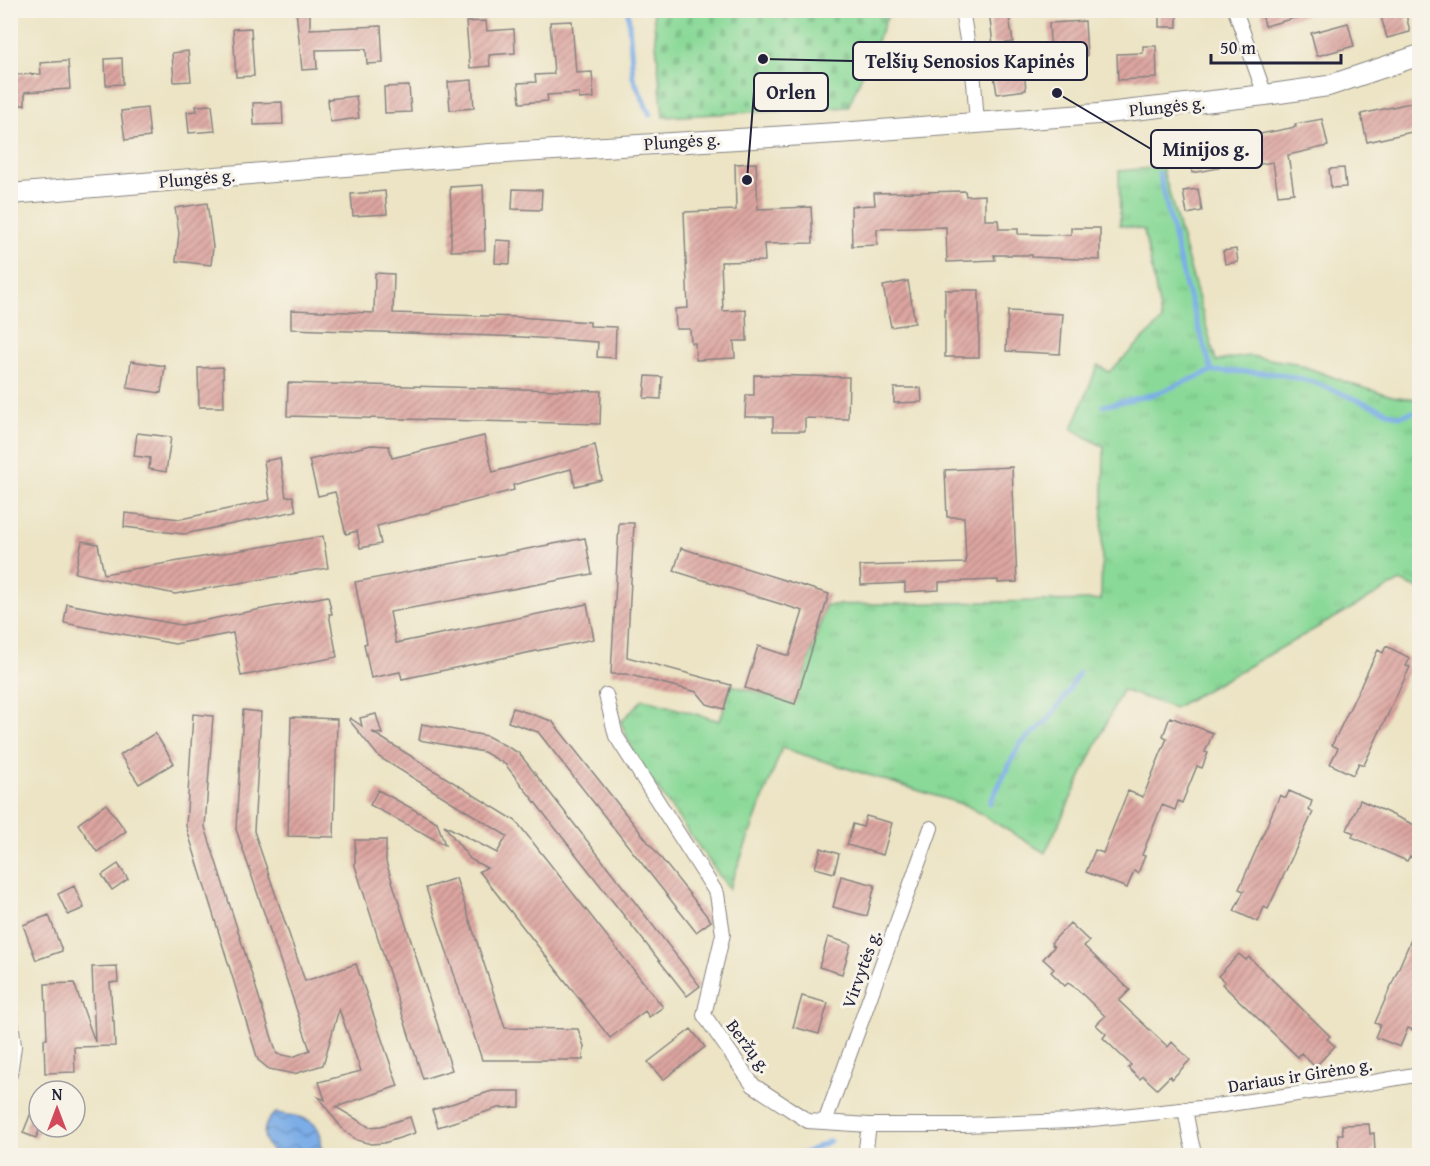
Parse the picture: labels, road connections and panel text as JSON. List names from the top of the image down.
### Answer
{
  "streets": {
    "main road": ["Plungės g."],
    "street": ["Virvytės g.", "Beržų g.", "Dariaus ir Girėno g."]
  },
  "crossings": [
    ["Virvytės g.", "Beržų g."],
    ["Beržų g.", "Dariaus ir Girėno g."]
  ],
  "places": ["Telšių Senosios Kapinės", "Minijos g.", "Orlen"],
  "scale_bar": "50 m",
  "north": "top"
}
